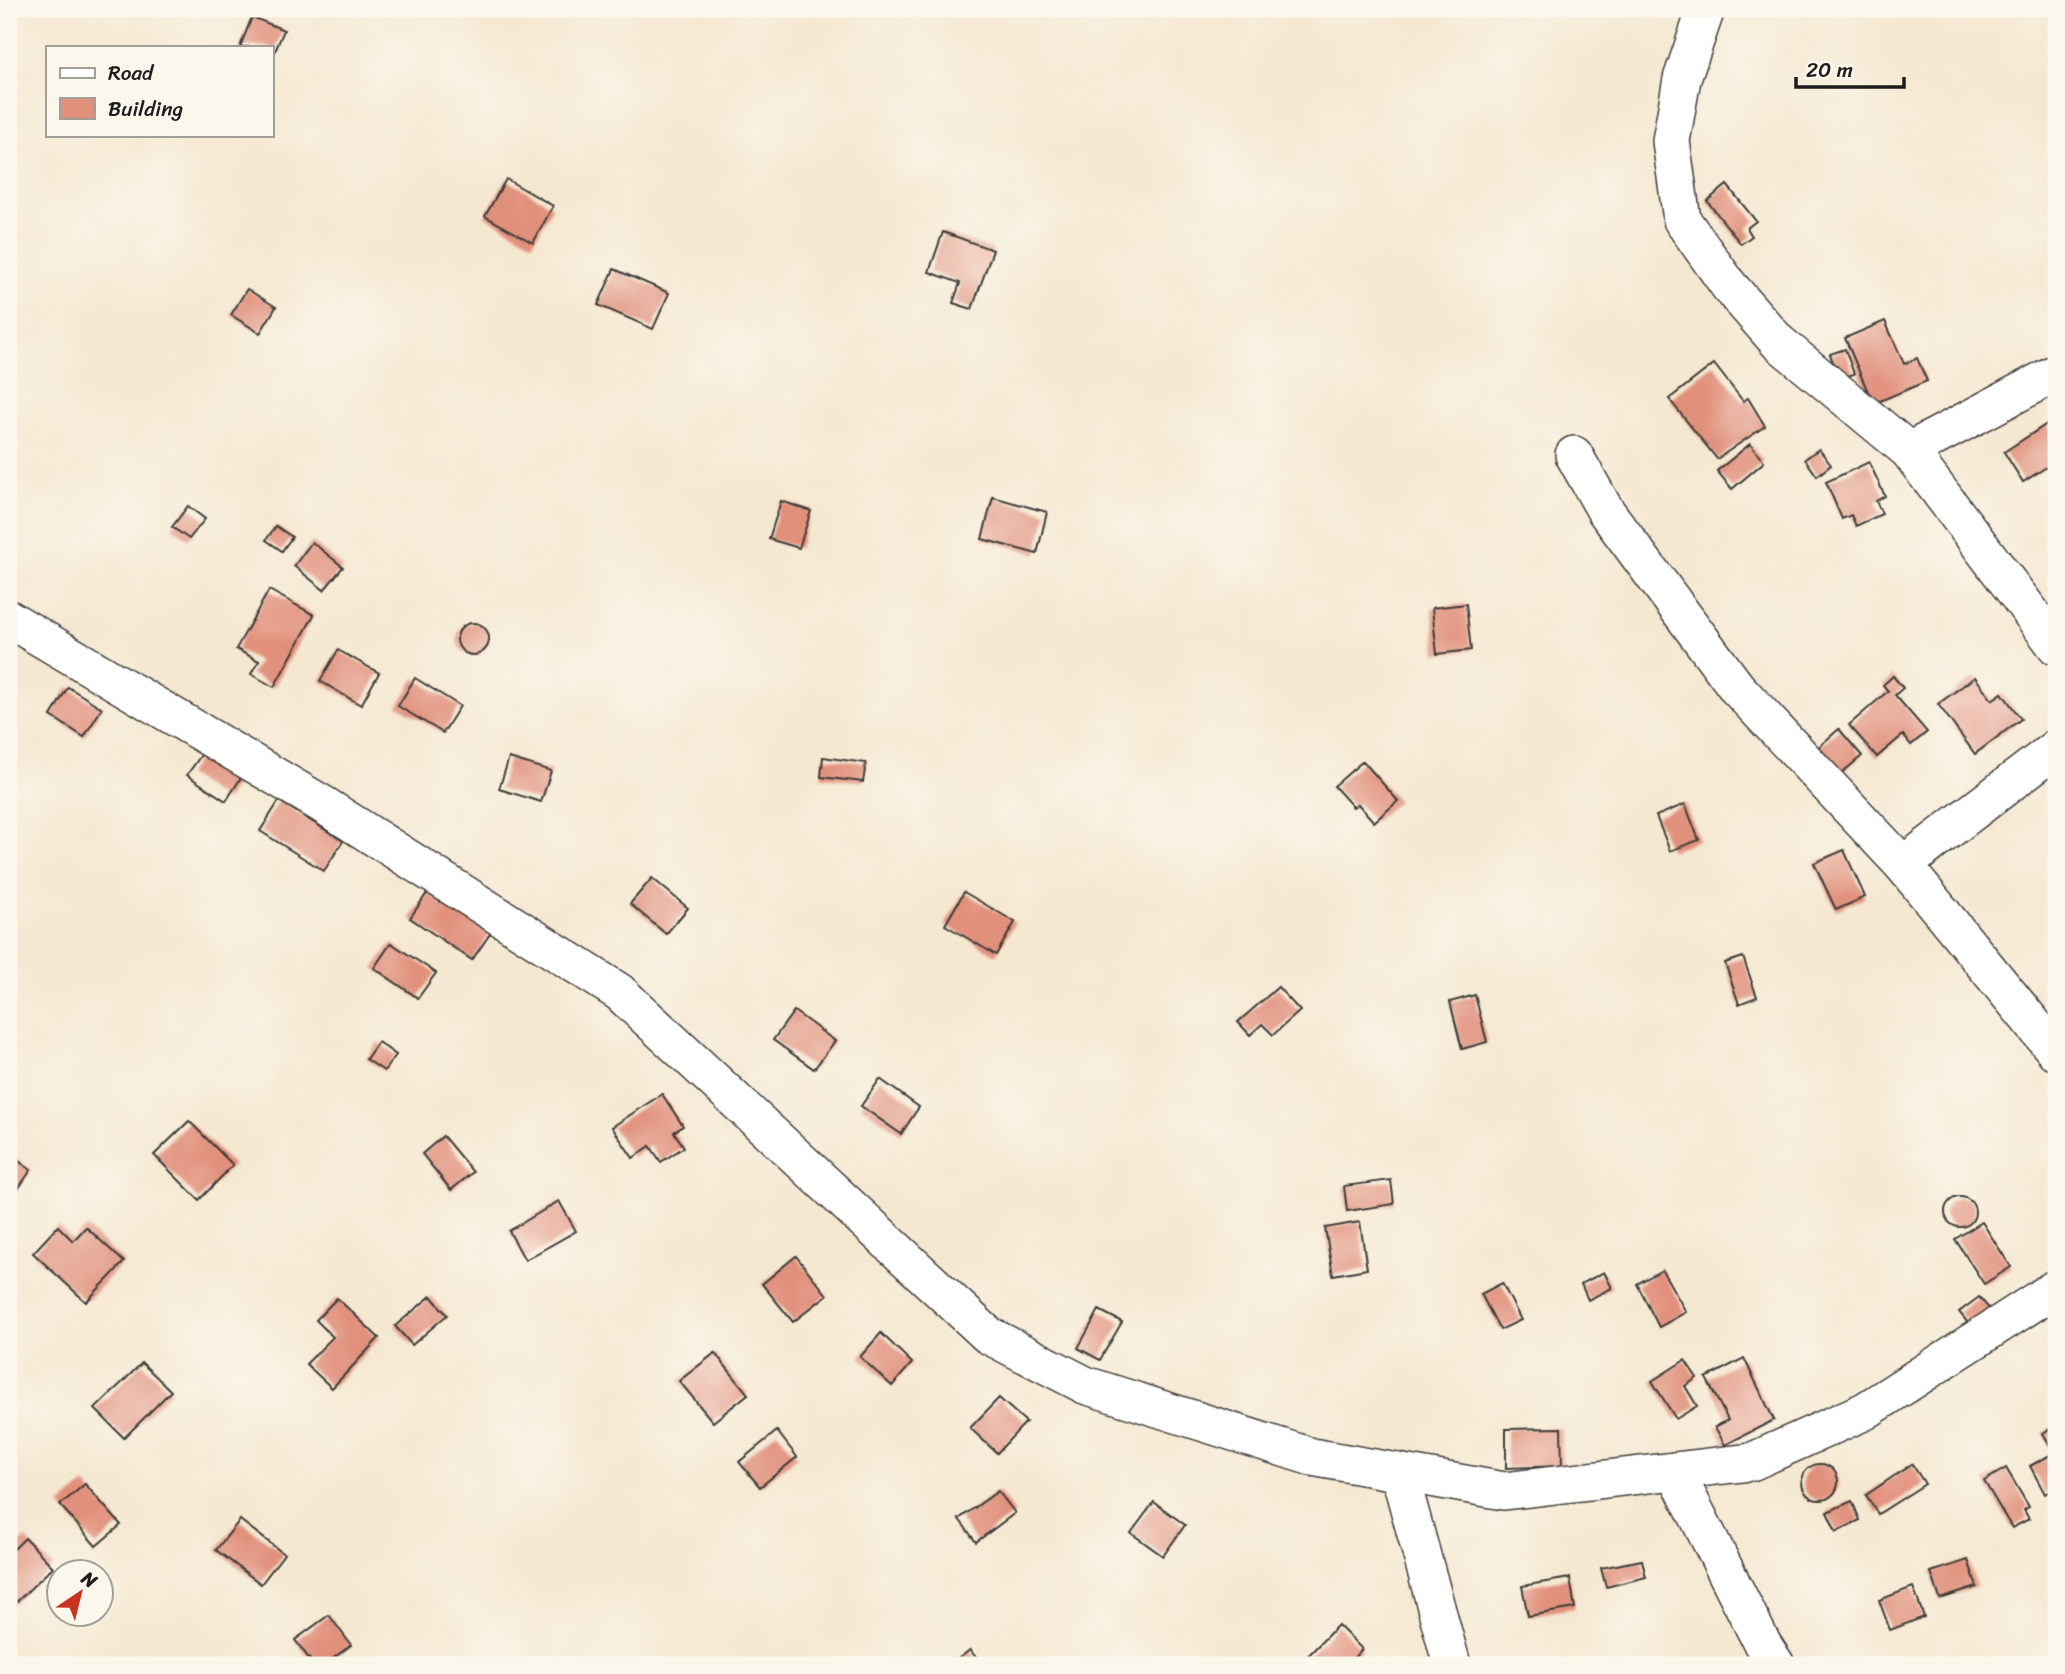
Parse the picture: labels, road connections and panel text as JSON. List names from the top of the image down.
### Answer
{
  "legend": ["Road", "Building"],
  "scale_bar": "20 m",
  "north": "top right"
}
